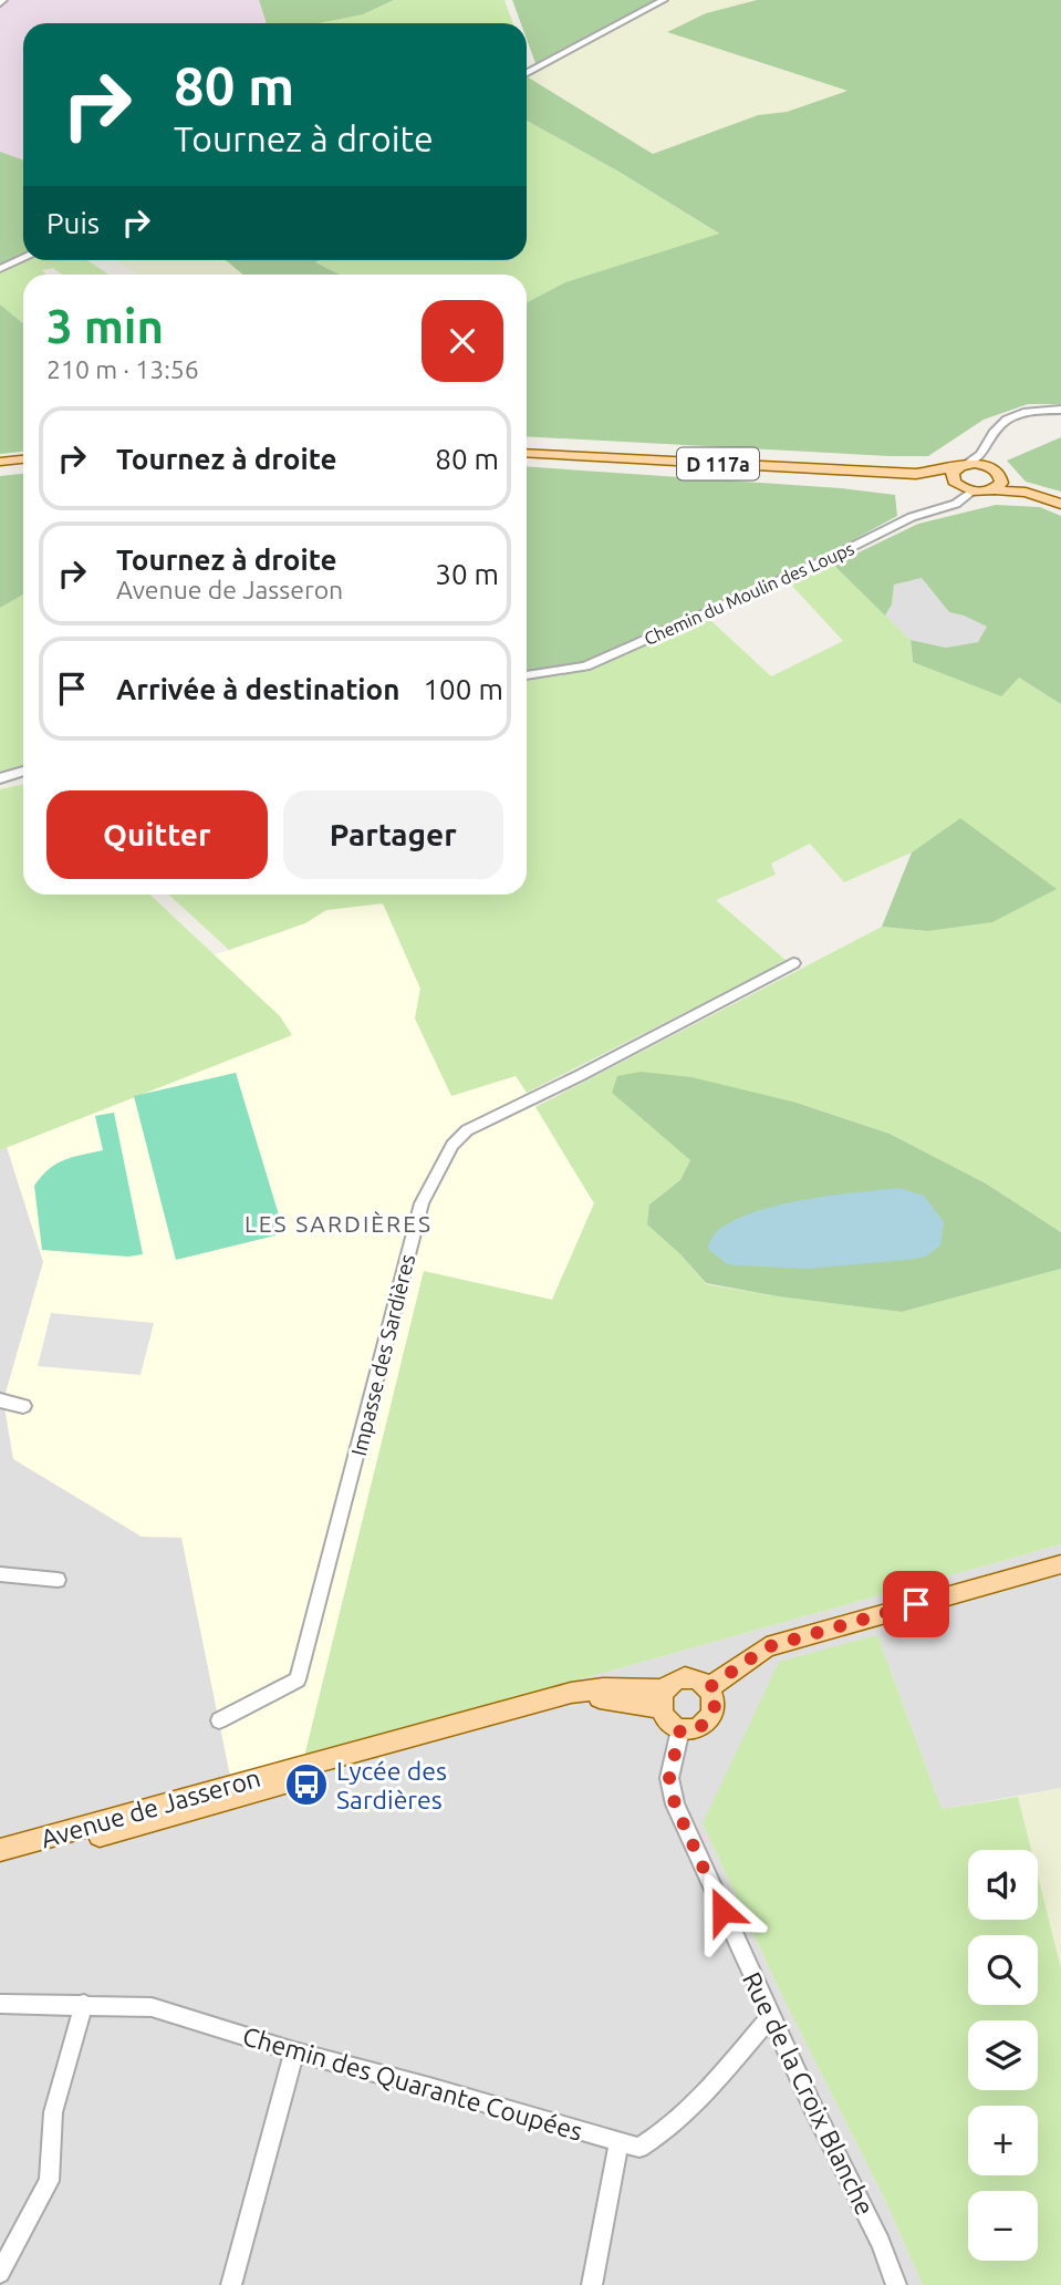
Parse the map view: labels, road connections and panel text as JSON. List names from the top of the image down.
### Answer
{
  "streets": {
    "main road": ["D 117a", "Avenue de Jasseron"],
    "street": [
      "Chemin du Moulin des Loups",
      "Impasse des Sardières",
      "Chemin des Quarante Coupées",
      "Rue de la Croix Blanche"
    ]
  },
  "crossings": [
    ["Avenue de Jasseron", "Rue de la Croix Blanche"],
    ["Chemin des Quarante Coupées", "Rue de la Croix Blanche"]
  ],
  "districts": ["LES SARDIÈRES"],
  "places": {
    "bus stop": ["Lycée des Sardières"]
  },
  "page": {
    "turn": ["80 m", "Tournez à droite"],
    "then": "Puis",
    "heading": ["3 min", "210 m · 13:56"],
    "list": [
      {
        "name": "Tournez à droite",
        "value": "80 m"
      },
      {
        "name": "Tournez à droite",
        "note": "Avenue de Jasseron",
        "value": "30 m"
      },
      {
        "name": "Arrivée à destination",
        "value": "100 m"
      }
    ],
    "buttons": ["Quitter", "Partager"],
    "map_buttons": ["+", "−"]
  }
}
